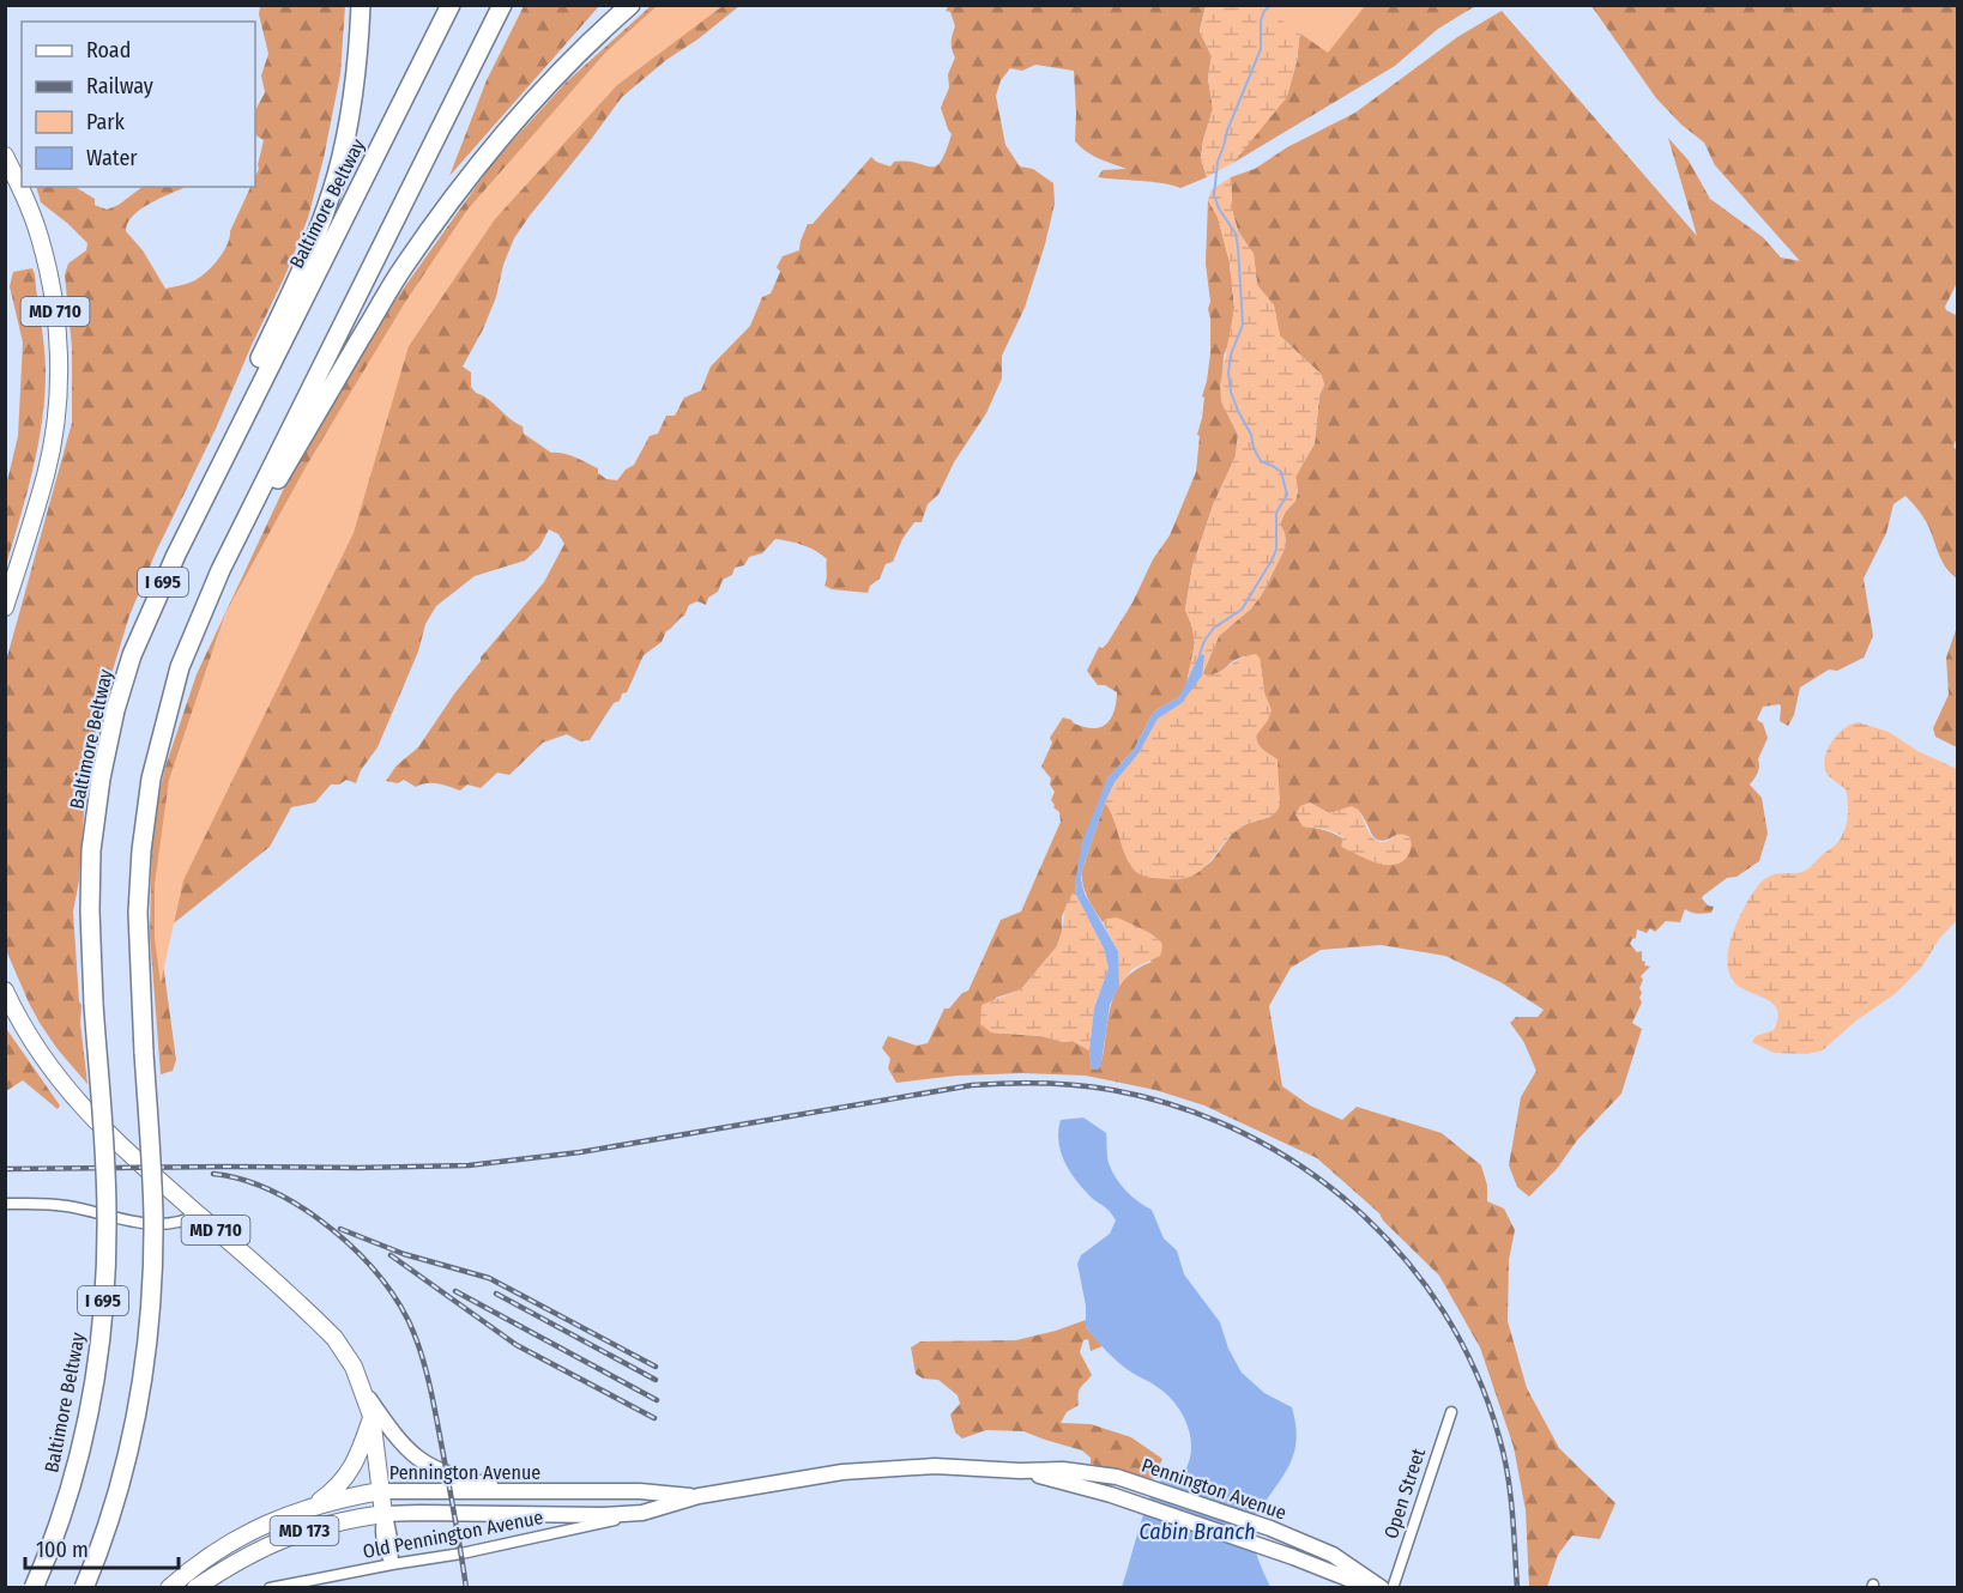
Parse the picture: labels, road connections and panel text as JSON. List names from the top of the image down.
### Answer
{
  "streets": {
    "highway": ["Baltimore Beltway", "I 695"],
    "main road": ["MD 710", "Pennington Avenue", "MD 173"],
    "street": ["Open Street", "Old Pennington Avenue"]
  },
  "crossings": [
    ["MD 710", "Pennington Avenue"],
    ["Pennington Avenue", "Old Pennington Avenue"]
  ],
  "water": ["Cabin Branch"],
  "legend": [
    "Road",
    "Railway",
    "Park",
    "Water"
  ],
  "scale_bar": "100 m"
}
